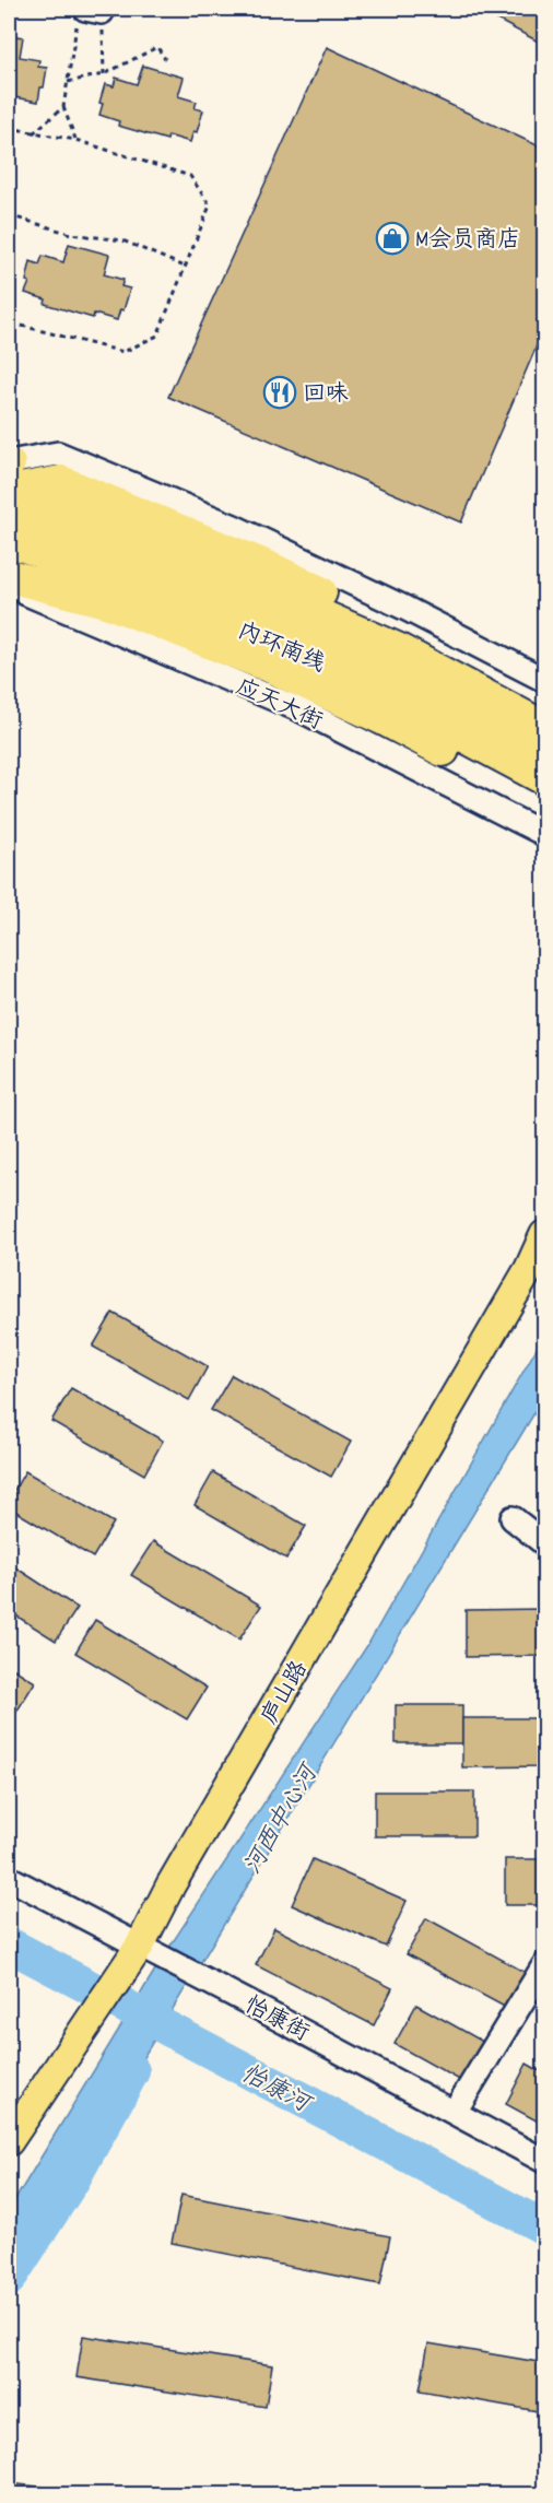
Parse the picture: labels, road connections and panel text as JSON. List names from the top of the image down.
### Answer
{
  "streets": {
    "highway": ["内环南线"],
    "main road": ["庐山路"],
    "street": ["应天大街", "怡康街"]
  },
  "crossings": [
    ["庐山路", "怡康街"]
  ],
  "water": ["河西中心河", "怡康河"],
  "places": {
    "shop": ["M会员商店"],
    "restaurant": ["回味"]
  }
}
